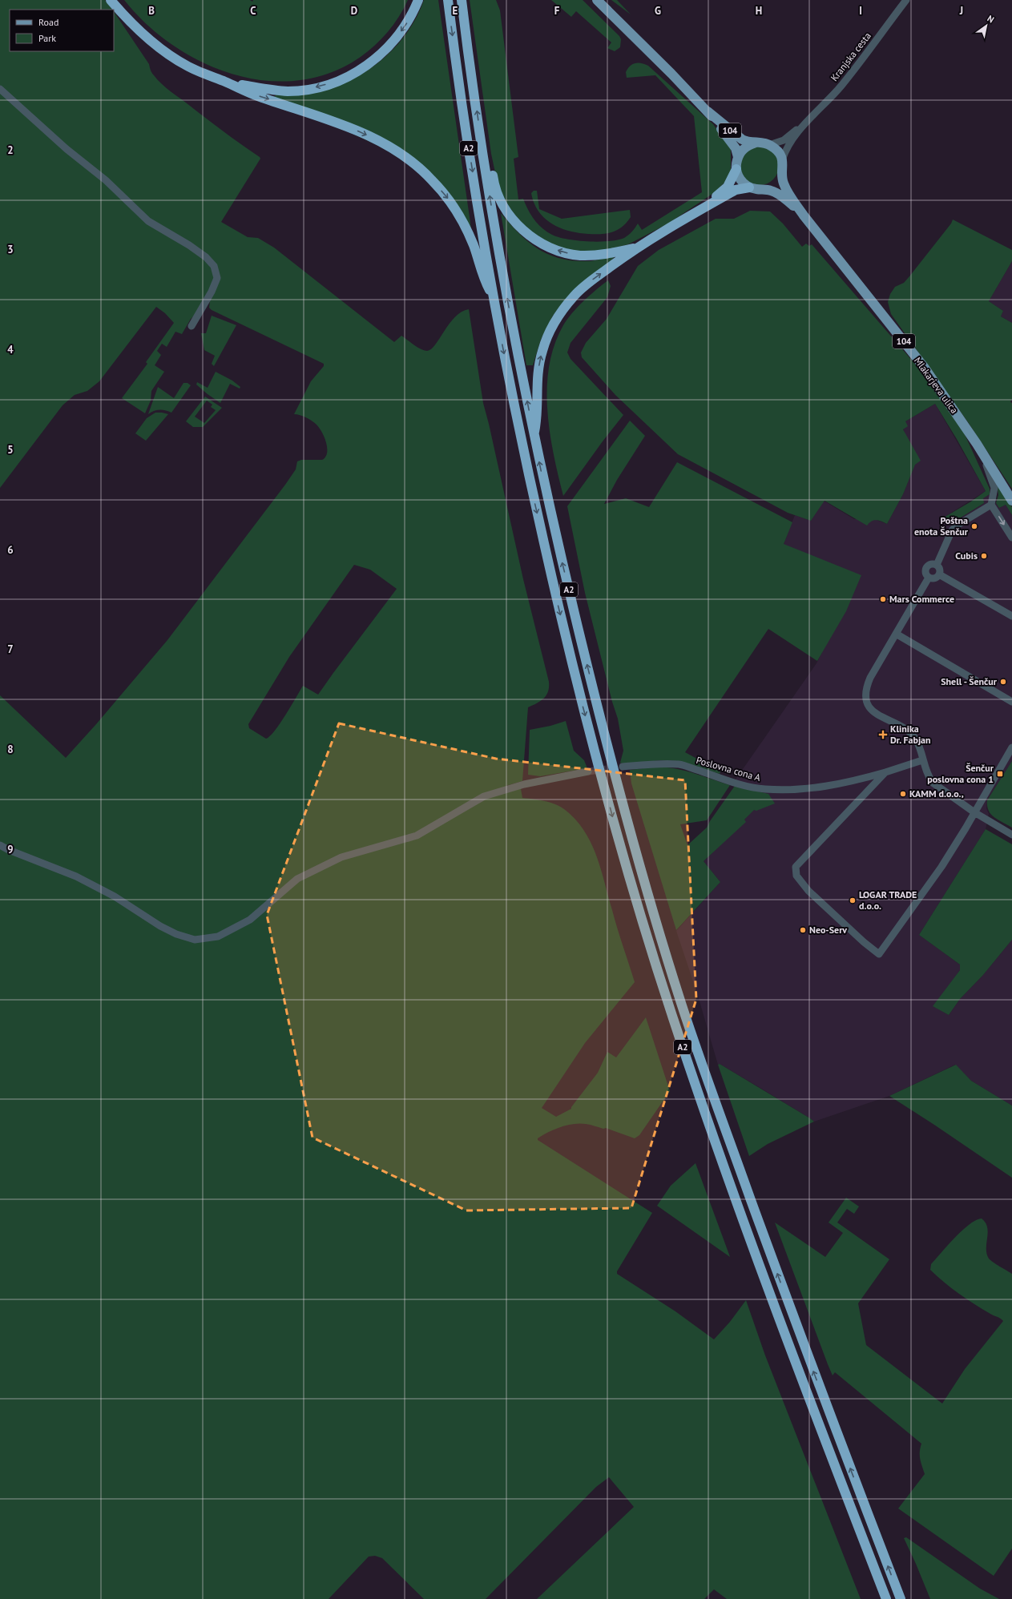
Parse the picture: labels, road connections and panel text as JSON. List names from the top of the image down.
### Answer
{
  "streets": {
    "highway": ["A2"],
    "main road": ["104", "Mlakarjeva ulica"],
    "street": ["Kranjska cesta", "Poslovna cona A"]
  },
  "crossings": [
    ["104", "Mlakarjeva ulica"]
  ],
  "places": {
    "other": [
      "Poštna enota Šenčur",
      "Cubis",
      "Mars Commerce",
      "Shell - Šenčur",
      "KAMM d.o.o.,",
      "LOGAR TRADE d.o.o.",
      "Neo-Serv"
    ],
    "health": ["Klinika Dr. Fabjan"],
    "transit": ["Šenčur poslovna cona 1"]
  },
  "legend": ["Road", "Park"],
  "north": "top right",
  "grid": {
    "columns": [
      "B",
      "C",
      "D",
      "E",
      "F",
      "G",
      "H",
      "I",
      "J"
    ],
    "rows": [
      "2",
      "3",
      "4",
      "5",
      "6",
      "7",
      "8",
      "9"
    ]
  }
}
